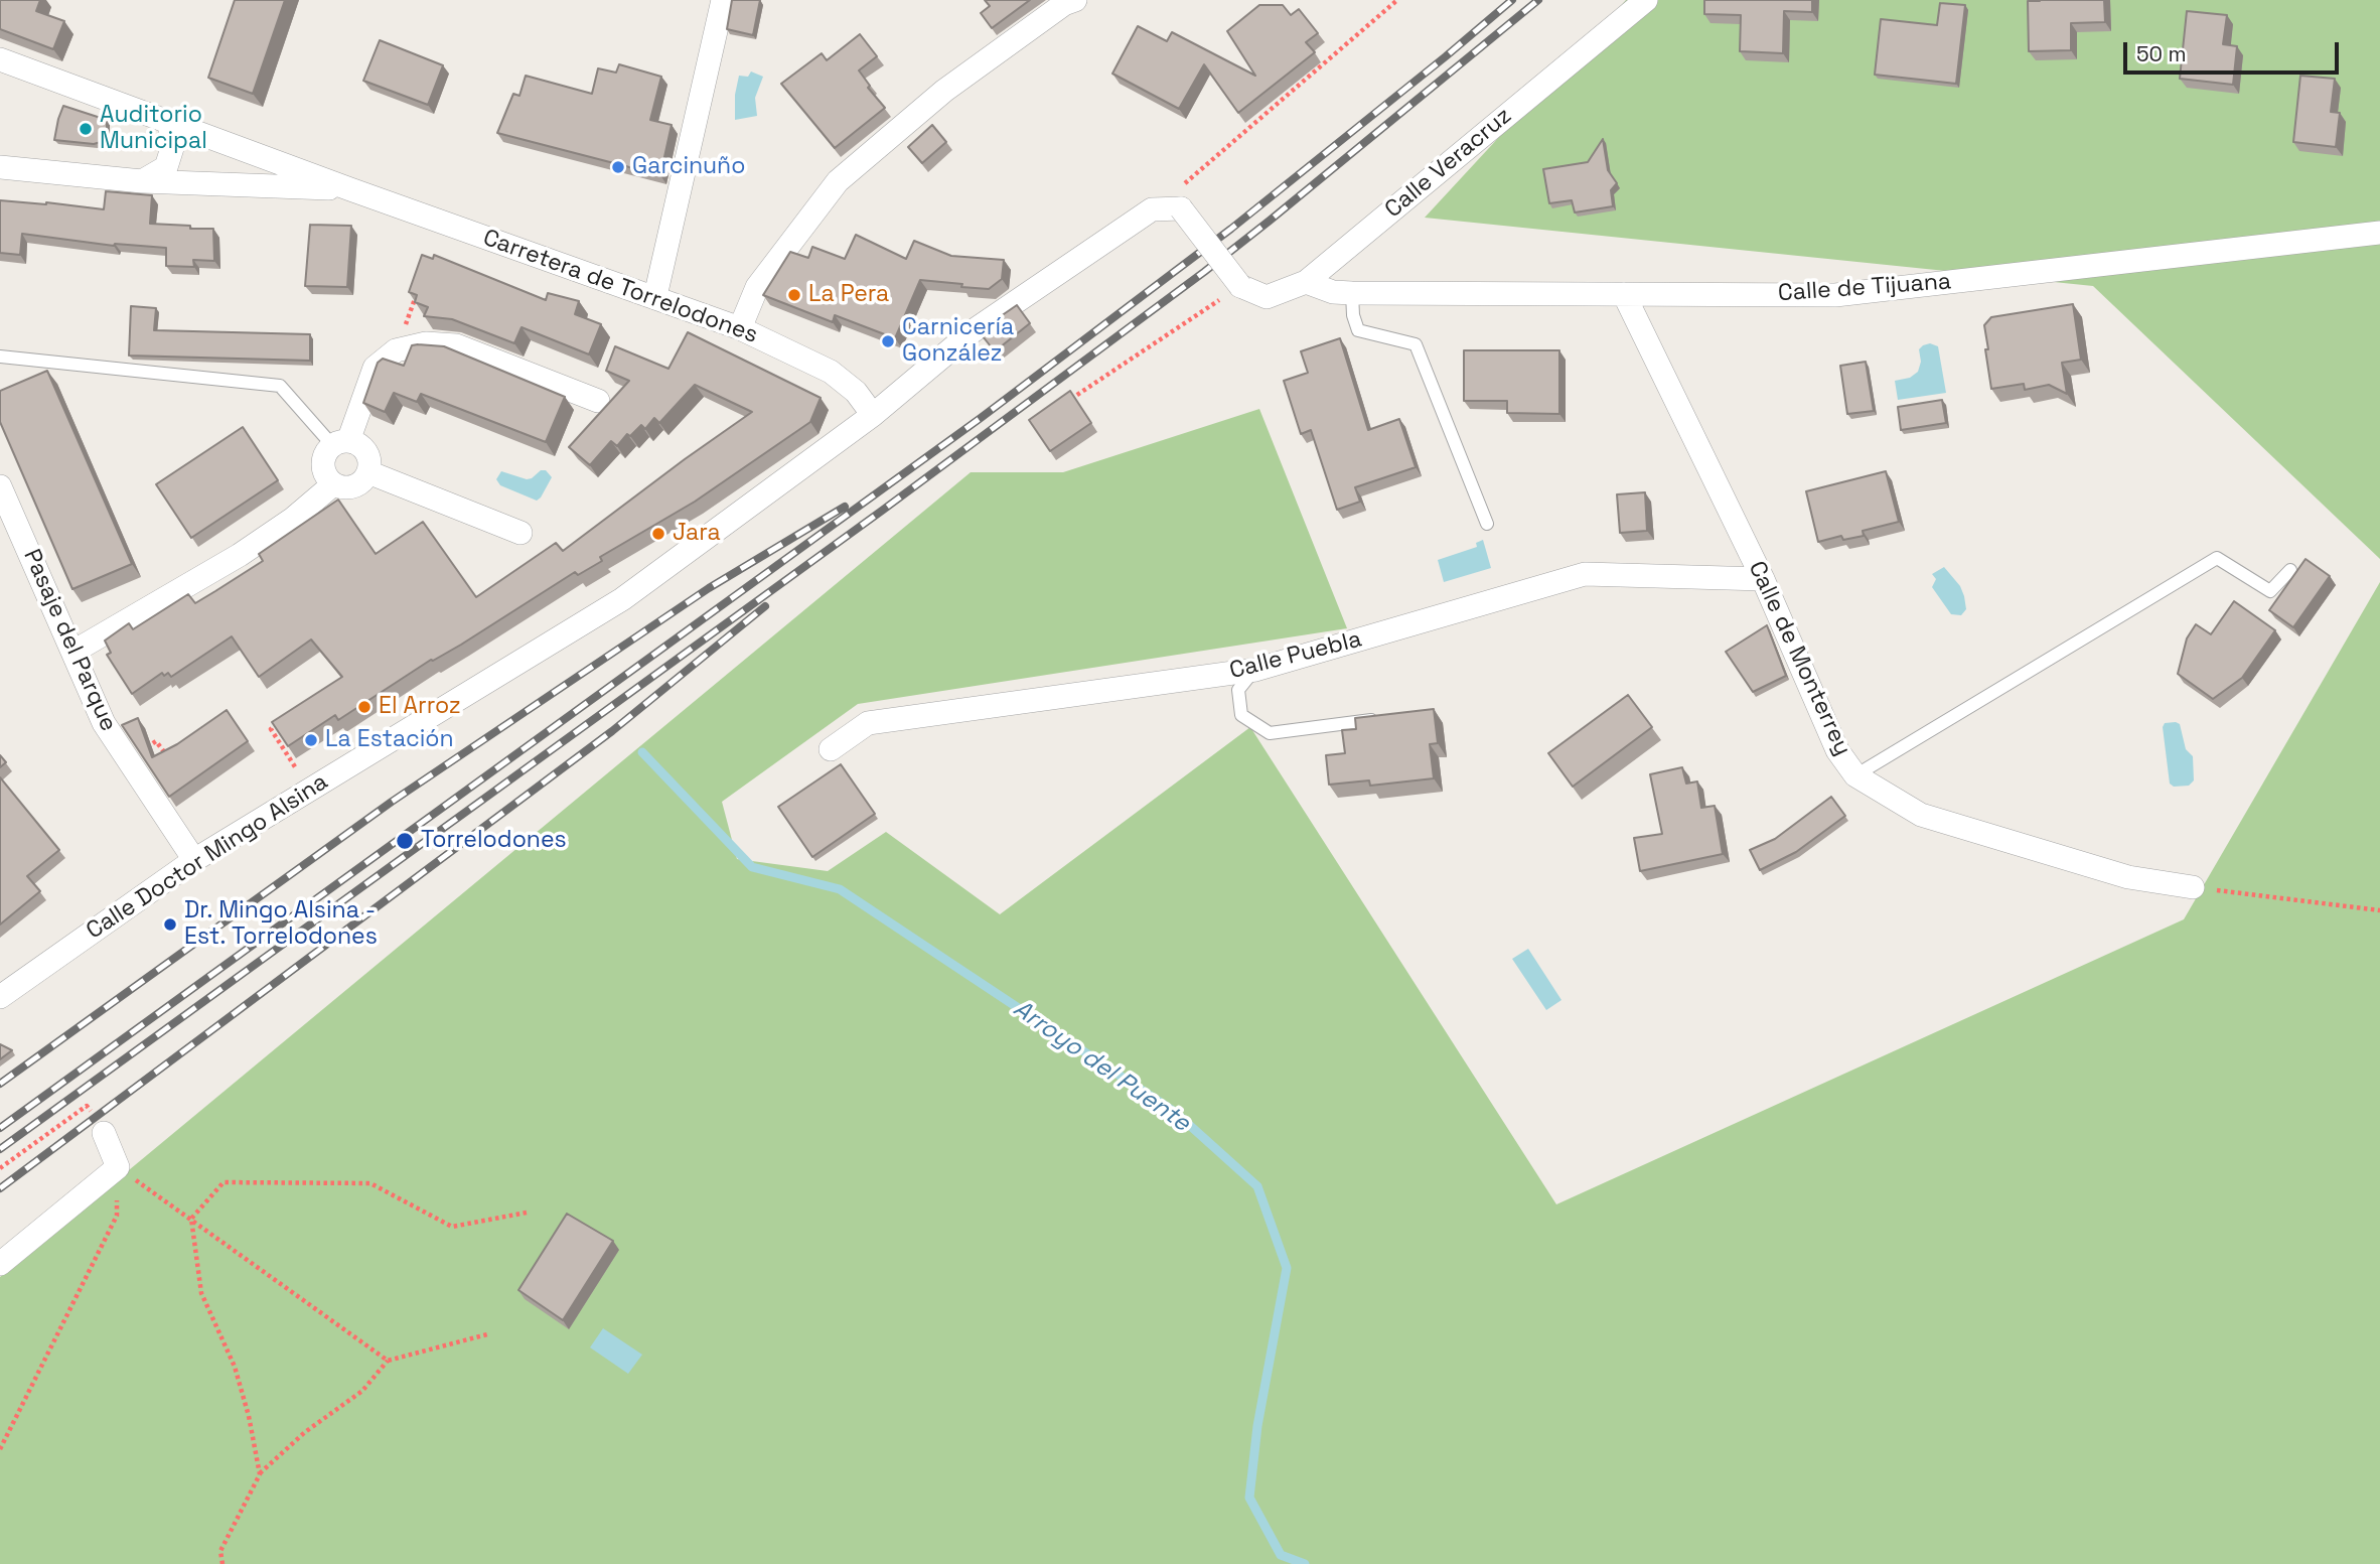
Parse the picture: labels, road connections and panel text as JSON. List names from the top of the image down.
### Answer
{
  "streets": {
    "street": [
      "Calle Veracruz",
      "Carretera de Torrelodones",
      "Calle de Tijuana",
      "Pasaje del Parque",
      "Calle Puebla",
      "Calle de Monterrey",
      "Calle Doctor Mingo Alsina"
    ]
  },
  "crossings": [
    ["Calle Veracruz", "Calle de Tijuana"],
    ["Carretera de Torrelodones", "Calle Doctor Mingo Alsina"],
    ["Calle de Tijuana", "Calle de Monterrey"],
    ["Pasaje del Parque", "Calle Doctor Mingo Alsina"],
    ["Calle Puebla", "Calle de Monterrey"]
  ],
  "water": ["Arroyo del Puente"],
  "places": [
    "Auditorio Municipal",
    "Garcinuño",
    "La Pera",
    "Carnicería González",
    "Jara",
    "El Arroz",
    "La Estación",
    "Torrelodones",
    "Dr. Mingo Alsina - Est. Torrelodones"
  ],
  "scale_bar": "50 m"
}
